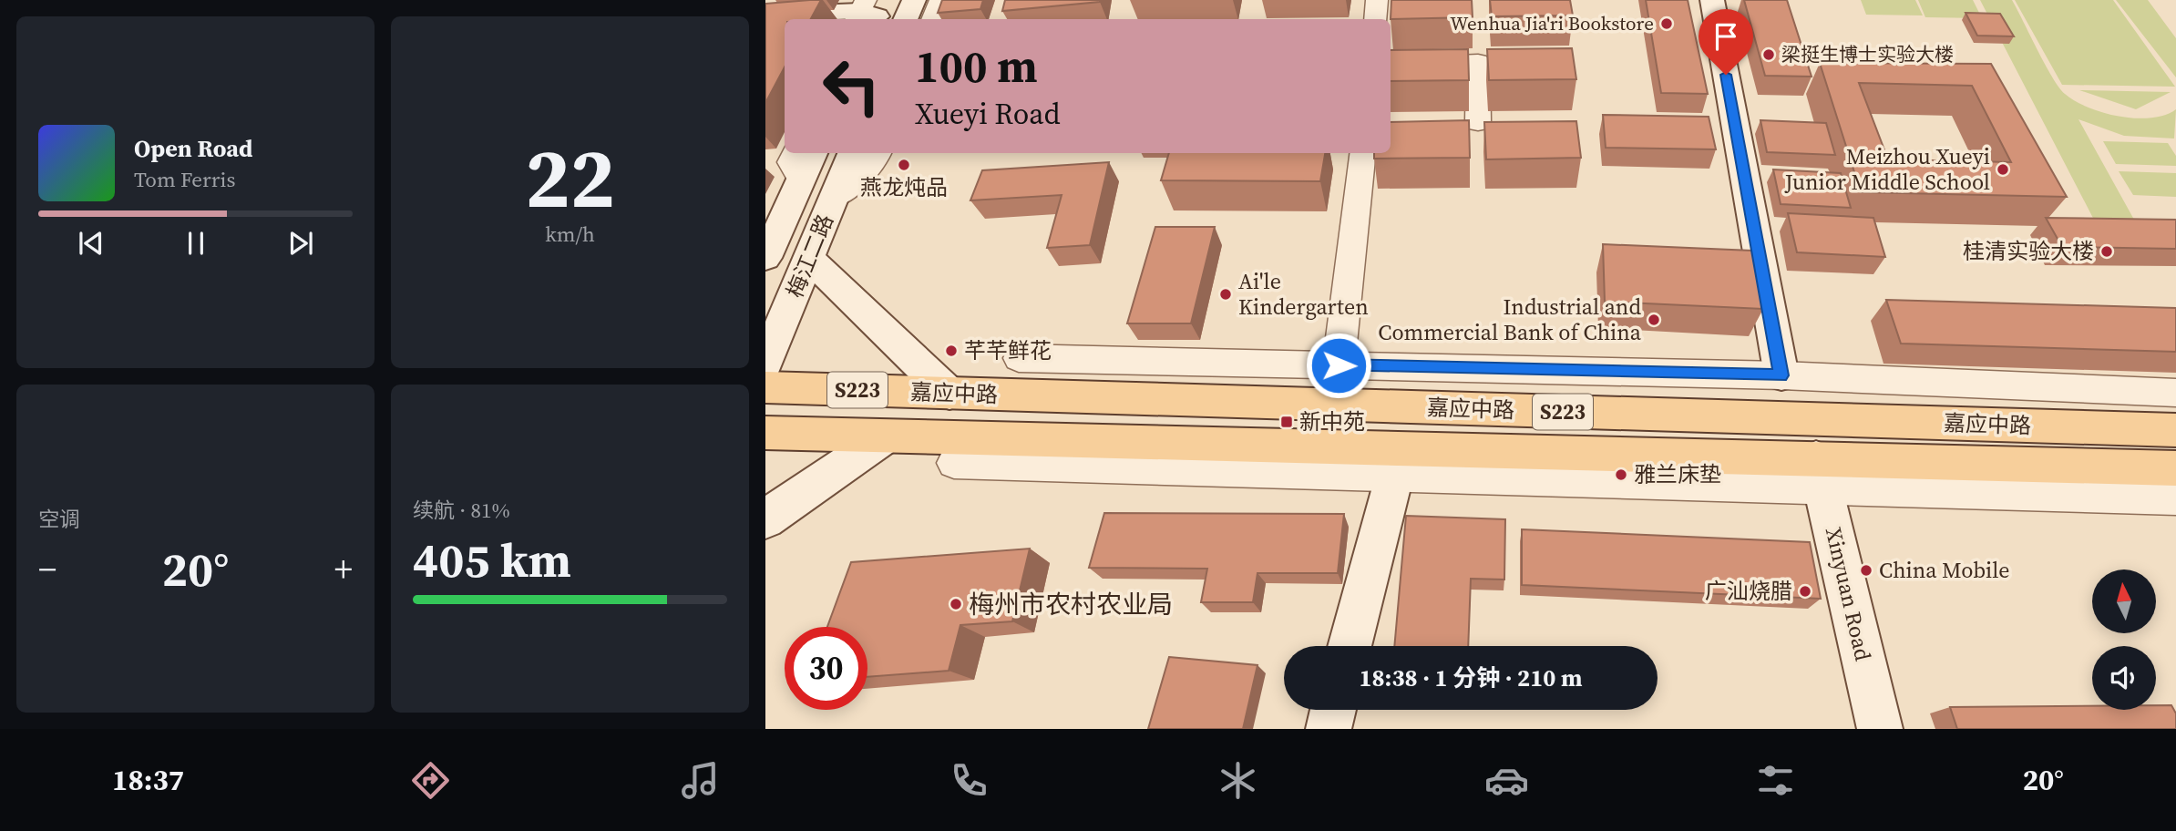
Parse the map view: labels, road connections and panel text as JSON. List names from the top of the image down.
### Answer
{
  "streets": {
    "main road": ["S223", "嘉应中路"],
    "street": ["梅江二路", "Xinyuan Road"]
  },
  "crossings": [
    ["嘉应中路", "Xinyuan Road"]
  ],
  "places": {
    "other": [
      "Wenhua Jia'ri Bookstore",
      "梁挺生博士实验大楼",
      "燕龙炖品",
      "Meizhou Xueyi Junior Middle School",
      "桂清实验大楼",
      "Ai'le Kindergarten",
      "Industrial and Commercial Bank of China",
      "芊芊鲜花",
      "雅兰床垫",
      "China Mobile",
      "广汕烧腊",
      "梅州市农村农业局"
    ],
    "transit": ["新中苑"]
  },
  "north": "top",
  "page": {
    "tile": [
      ["22", "km/h"],
      "空调",
      ["续航 · 81%", "405 km"]
    ],
    "turn": ["100 m", "Xueyi Road"],
    "song": ["Open Road", "Tom Ferris"],
    "heat": ["−", "20°", "+"],
    "limit": "30",
    "trip": "18:38 · 1 分钟 · 210 m",
    "tabs": ["18:37", "20°"]
  }
}
